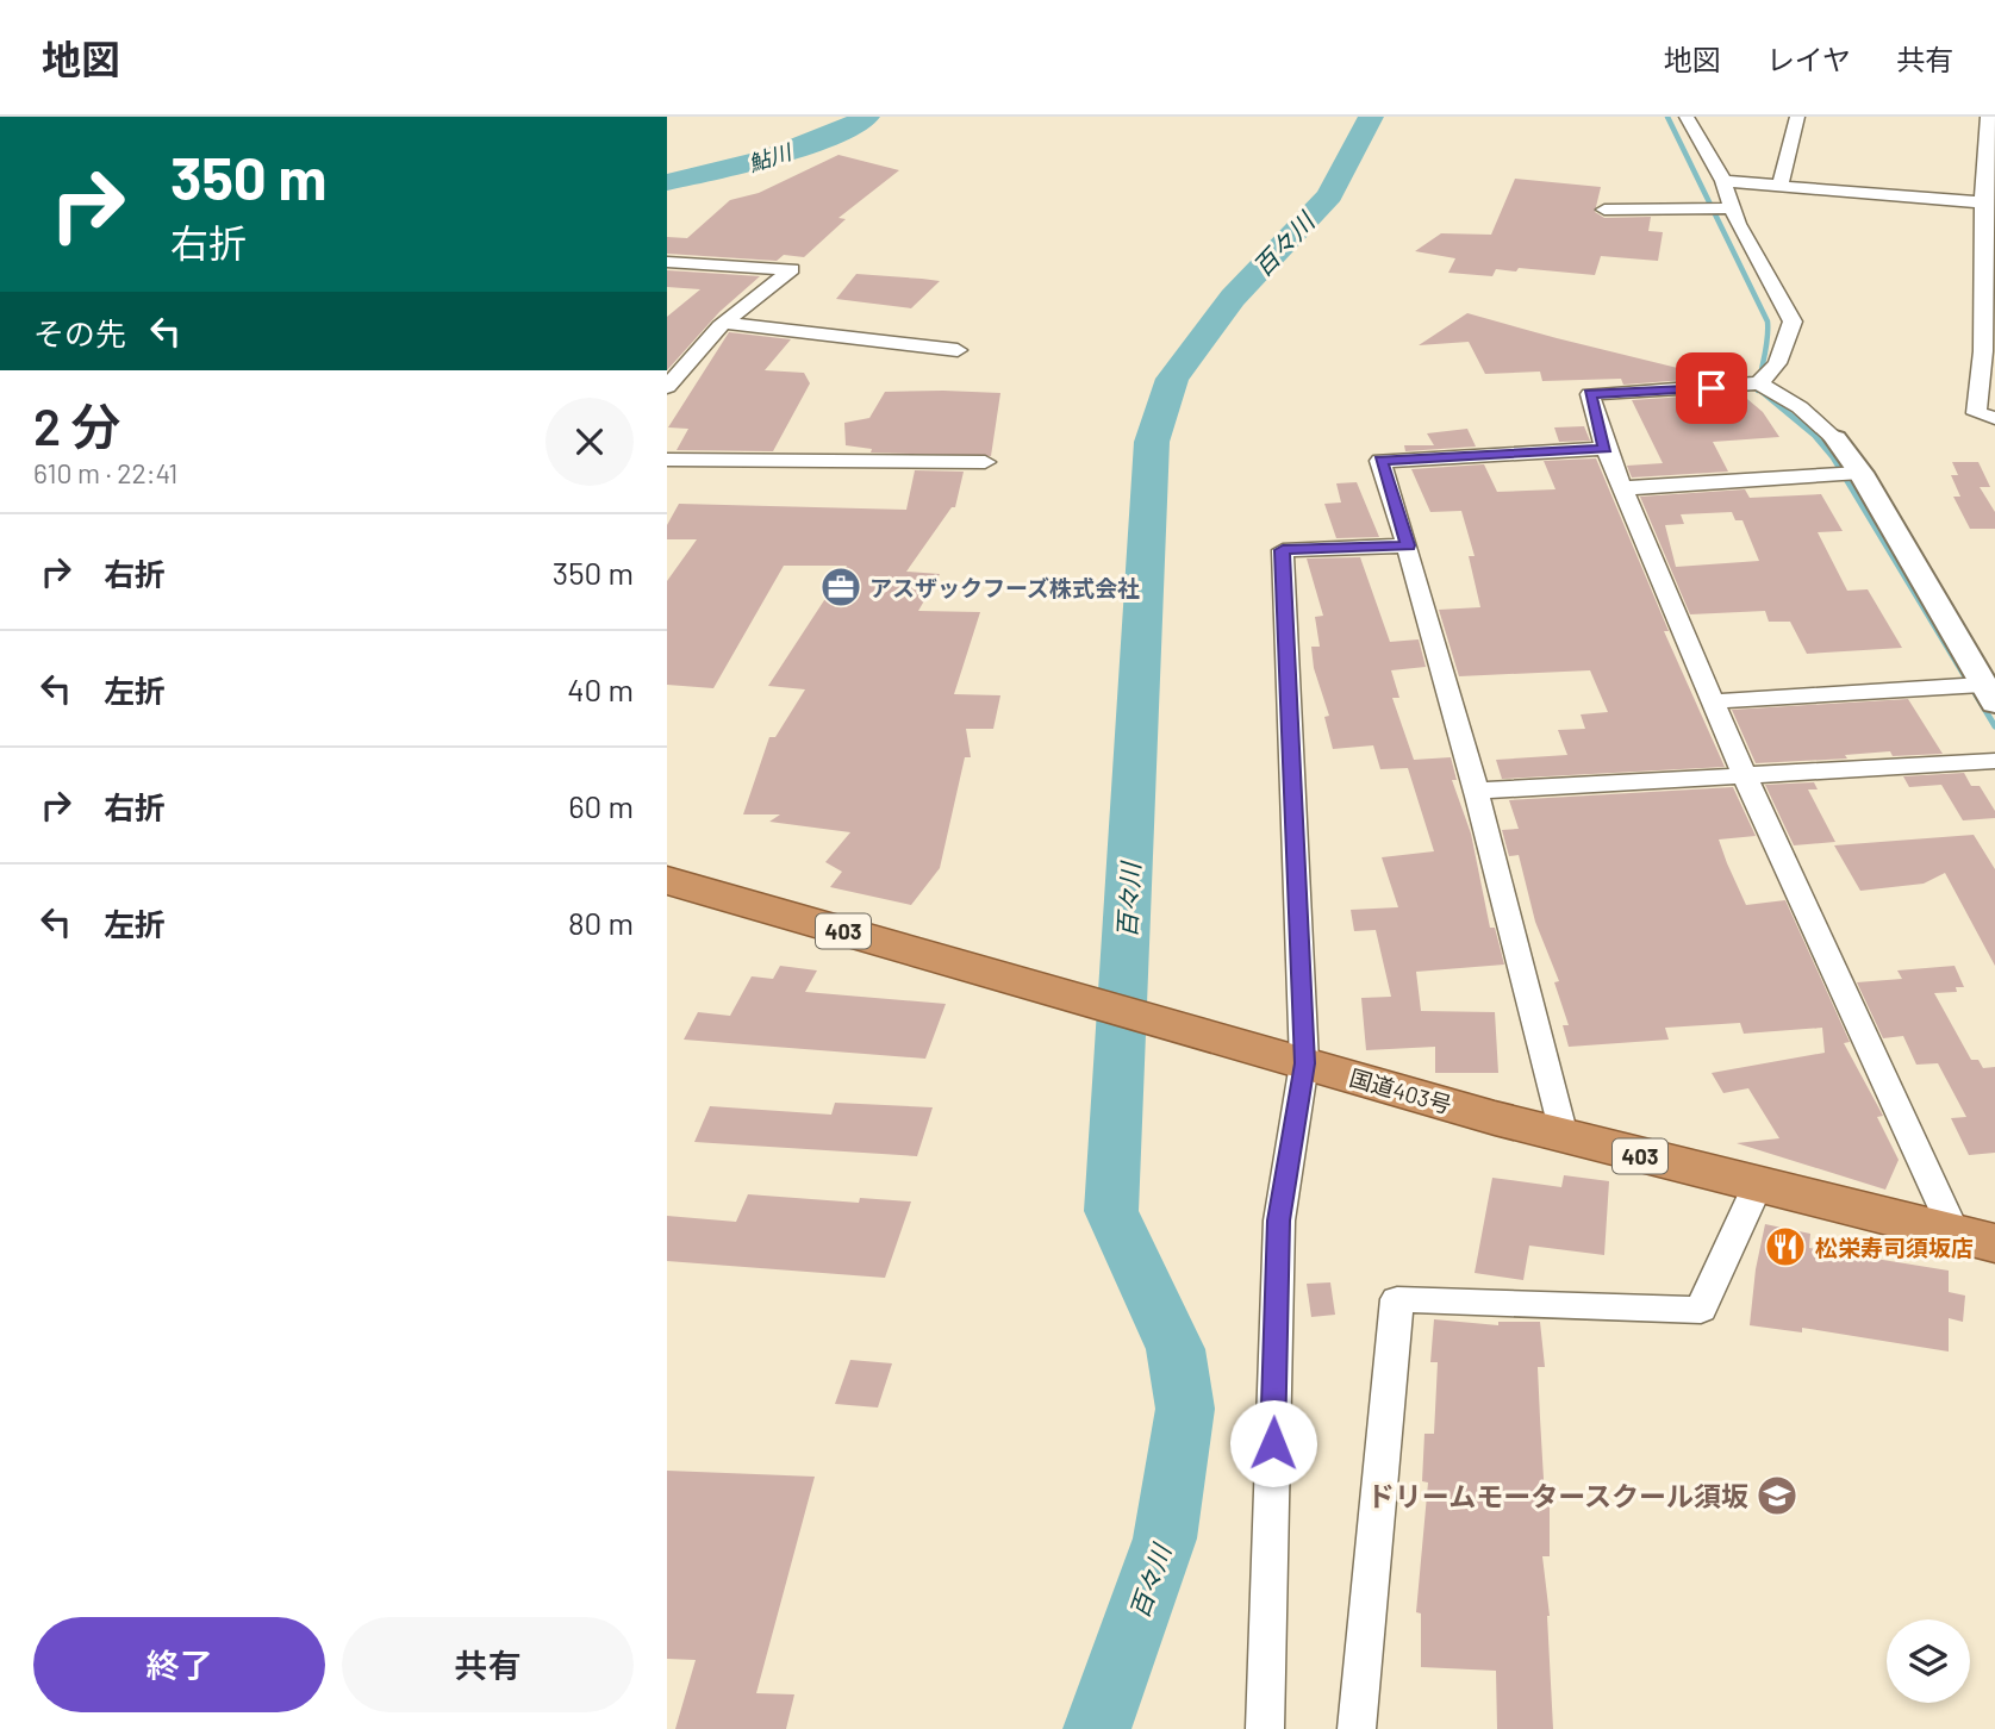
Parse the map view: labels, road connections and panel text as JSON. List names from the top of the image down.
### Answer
{
  "streets": {
    "highway": ["403", "国道403号"]
  },
  "water": ["鮎川", "百々川"],
  "places": {
    "office": ["アスザックフーズ株式会社"],
    "restaurant": ["松栄寿司須坂店"],
    "school or university": ["ドリームモータースクール須坂"]
  },
  "page": {
    "header": "地図",
    "nav": ["地図", "レイヤ", "共有"],
    "turn": ["350 m", "右折"],
    "then": "その先",
    "heading": ["2 分", "610 m · 22:41"],
    "list": [
      {
        "name": "右折",
        "value": "350 m"
      },
      {
        "name": "左折",
        "value": "40 m"
      },
      {
        "name": "右折",
        "value": "60 m"
      },
      {
        "name": "左折",
        "value": "80 m"
      }
    ],
    "buttons": ["終了", "共有"]
  }
}
